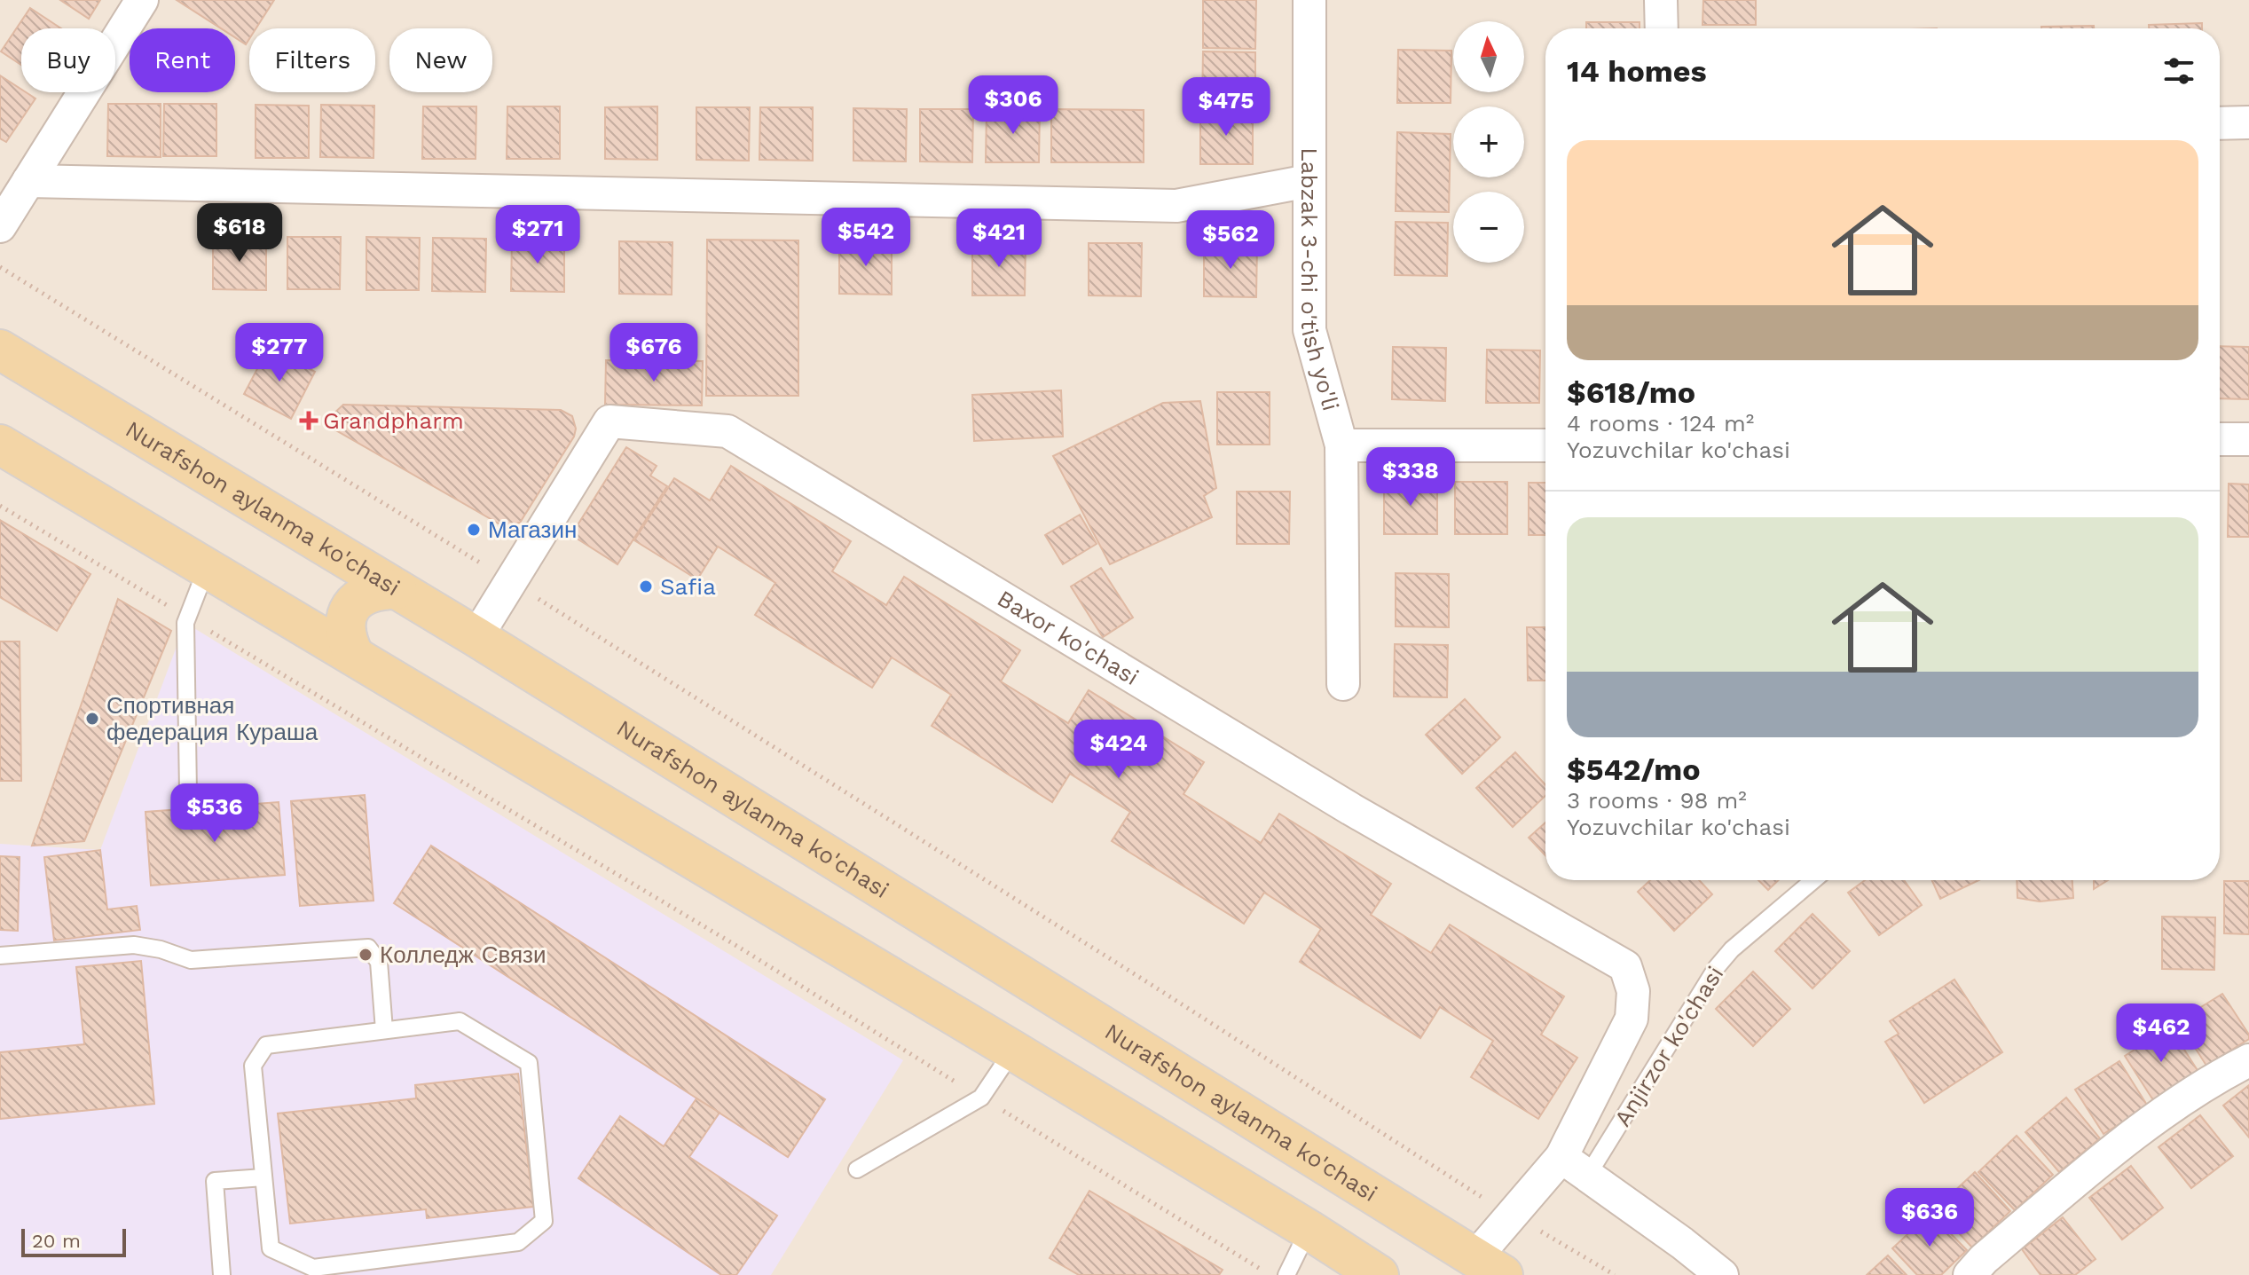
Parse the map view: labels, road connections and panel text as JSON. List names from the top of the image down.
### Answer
{
  "streets": {
    "main road": ["Nurafshon aylanma ko'chasi"],
    "street": ["Labzak 3-chi o'tish yo'li", "Baxor ko'chasi"],
    "lane": ["Anjirzor ko'chasi"]
  },
  "crossings": [
    ["Nurafshon aylanma ko'chasi", "Baxor ko'chasi"]
  ],
  "places": {
    "health": ["Grandpharm"],
    "other": [
      "Магазин",
      "Safia",
      "Спортивная федерация Кураша",
      "Колледж Связи"
    ]
  },
  "scale_bar": "20 m",
  "north": "top",
  "page": {
    "map_buttons": ["+", "−"],
    "chip": [
      "Buy",
      "Rent",
      "Filters",
      "New"
    ],
    "heading": "14 homes",
    "price": [
      "$306",
      "$475",
      "$618",
      "$271",
      "$542",
      "$421",
      "$562",
      "$277",
      "$676",
      "$338",
      "$424",
      "$536",
      "$462",
      "$636"
    ],
    "list": [
      {
        "name": "$618/mo",
        "note": "4 rooms · 124 m² · Yozuvchilar ko'chasi"
      },
      {
        "name": "$542/mo",
        "note": "3 rooms · 98 m² · Yozuvchilar ko'chasi"
      }
    ],
    "scale": "20 m"
  }
}
